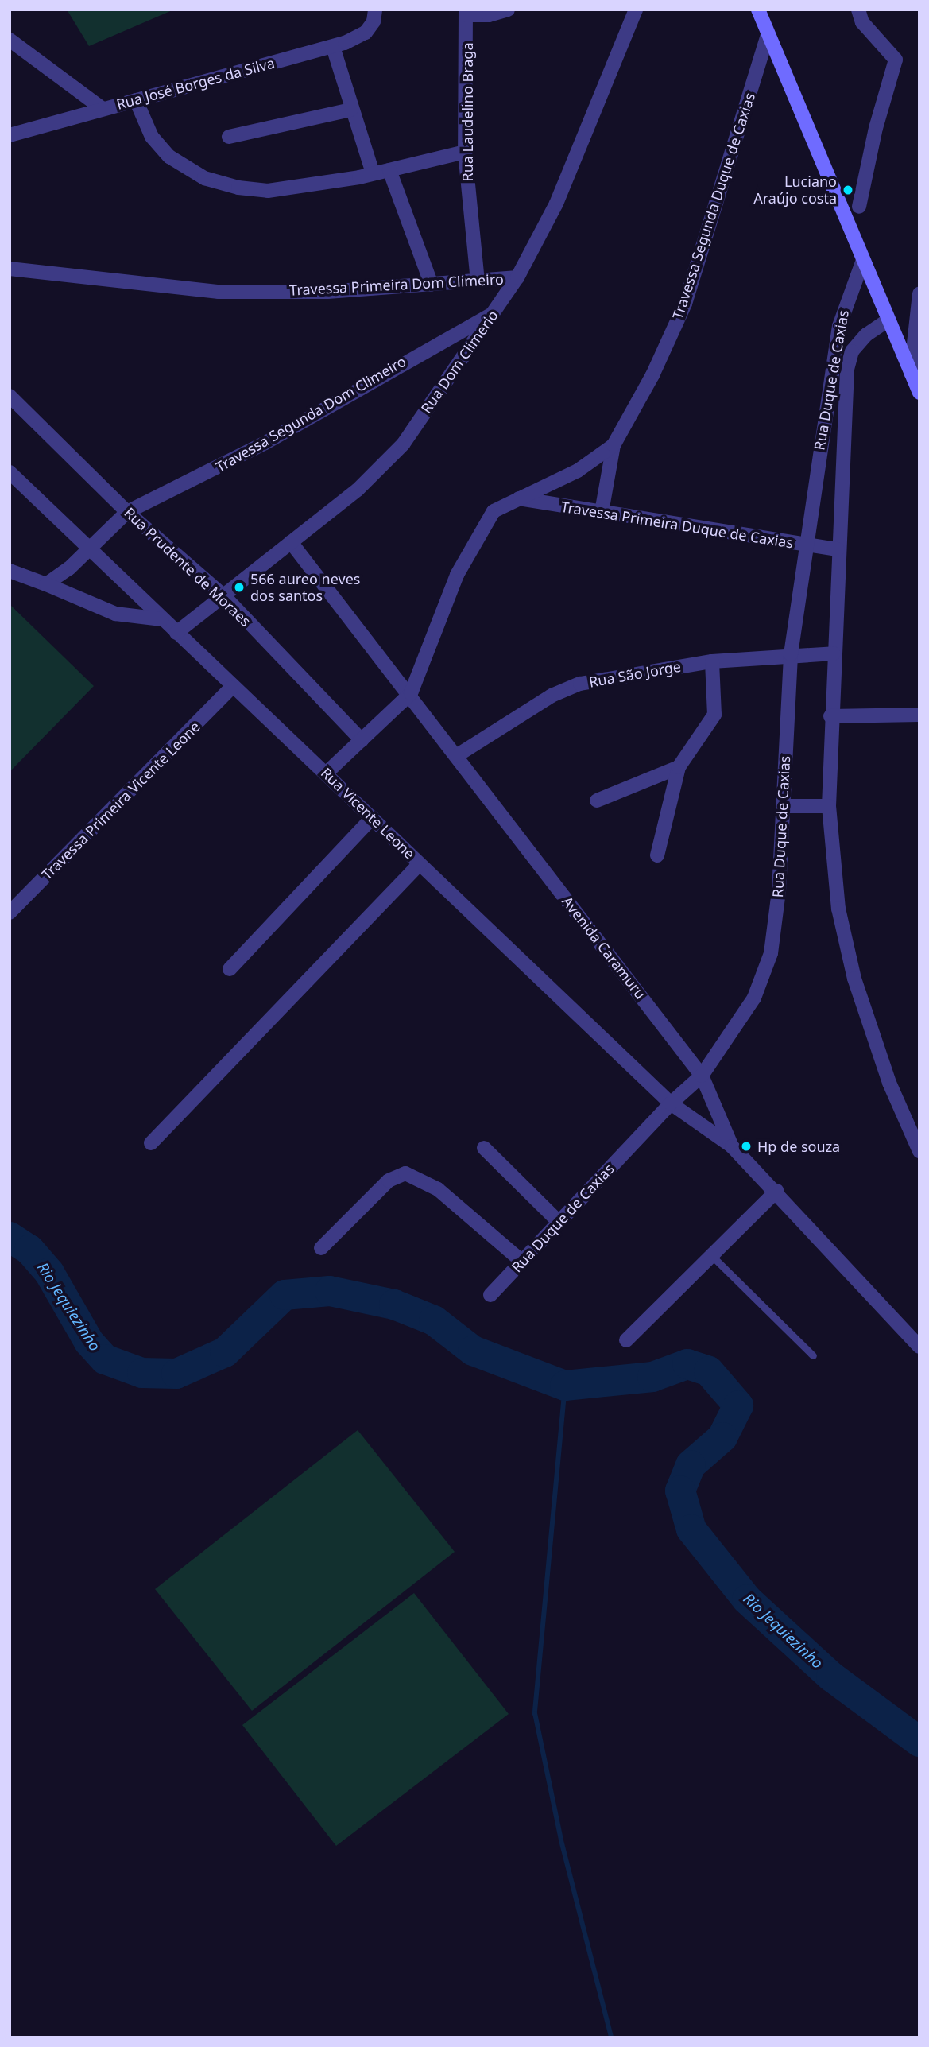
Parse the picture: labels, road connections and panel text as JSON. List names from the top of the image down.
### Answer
{
  "streets": {
    "street": [
      "Rua José Borges da Silva",
      "Rua Laudelino Braga",
      "Travessa Segunda Duque de Caxias",
      "Travessa Primeira Dom Climeiro",
      "Rua Dom Climerio",
      "Rua Duque de Caxias",
      "Travessa Segunda Dom Climeiro",
      "Travessa Primeira Duque de Caxias",
      "Rua Prudente de Moraes",
      "Rua São Jorge",
      "Travessa Primeira Vicente Leone",
      "Rua Vicente Leone",
      "Avenida Caramuru"
    ]
  },
  "crossings": [
    ["Rua Laudelino Braga", "Travessa Primeira Dom Climeiro"],
    ["Travessa Segunda Duque de Caxias", "Travessa Primeira Duque de Caxias"],
    ["Travessa Segunda Duque de Caxias", "Rua Prudente de Moraes"],
    ["Travessa Segunda Duque de Caxias", "Rua Vicente Leone"],
    ["Travessa Segunda Duque de Caxias", "Avenida Caramuru"],
    ["Travessa Primeira Dom Climeiro", "Rua Dom Climerio"],
    ["Rua Dom Climerio", "Travessa Segunda Dom Climeiro"],
    ["Rua Dom Climerio", "Rua Prudente de Moraes"],
    ["Rua Dom Climerio", "Rua Vicente Leone"],
    ["Rua Dom Climerio", "Avenida Caramuru"],
    ["Rua Duque de Caxias", "Travessa Primeira Duque de Caxias"],
    ["Rua Duque de Caxias", "Rua São Jorge"],
    ["Rua Duque de Caxias", "Rua Vicente Leone"],
    ["Rua Duque de Caxias", "Avenida Caramuru"],
    ["Travessa Segunda Dom Climeiro", "Rua Prudente de Moraes"],
    ["Travessa Segunda Dom Climeiro", "Rua Vicente Leone"],
    ["Rua São Jorge", "Avenida Caramuru"],
    ["Travessa Primeira Vicente Leone", "Rua Vicente Leone"],
    ["Rua Vicente Leone", "Avenida Caramuru"]
  ],
  "water": ["Rio Jequiezinho"],
  "places": ["Luciano Araújo costa", "566 aureo neves dos santos", "Hp de souza"]
}
